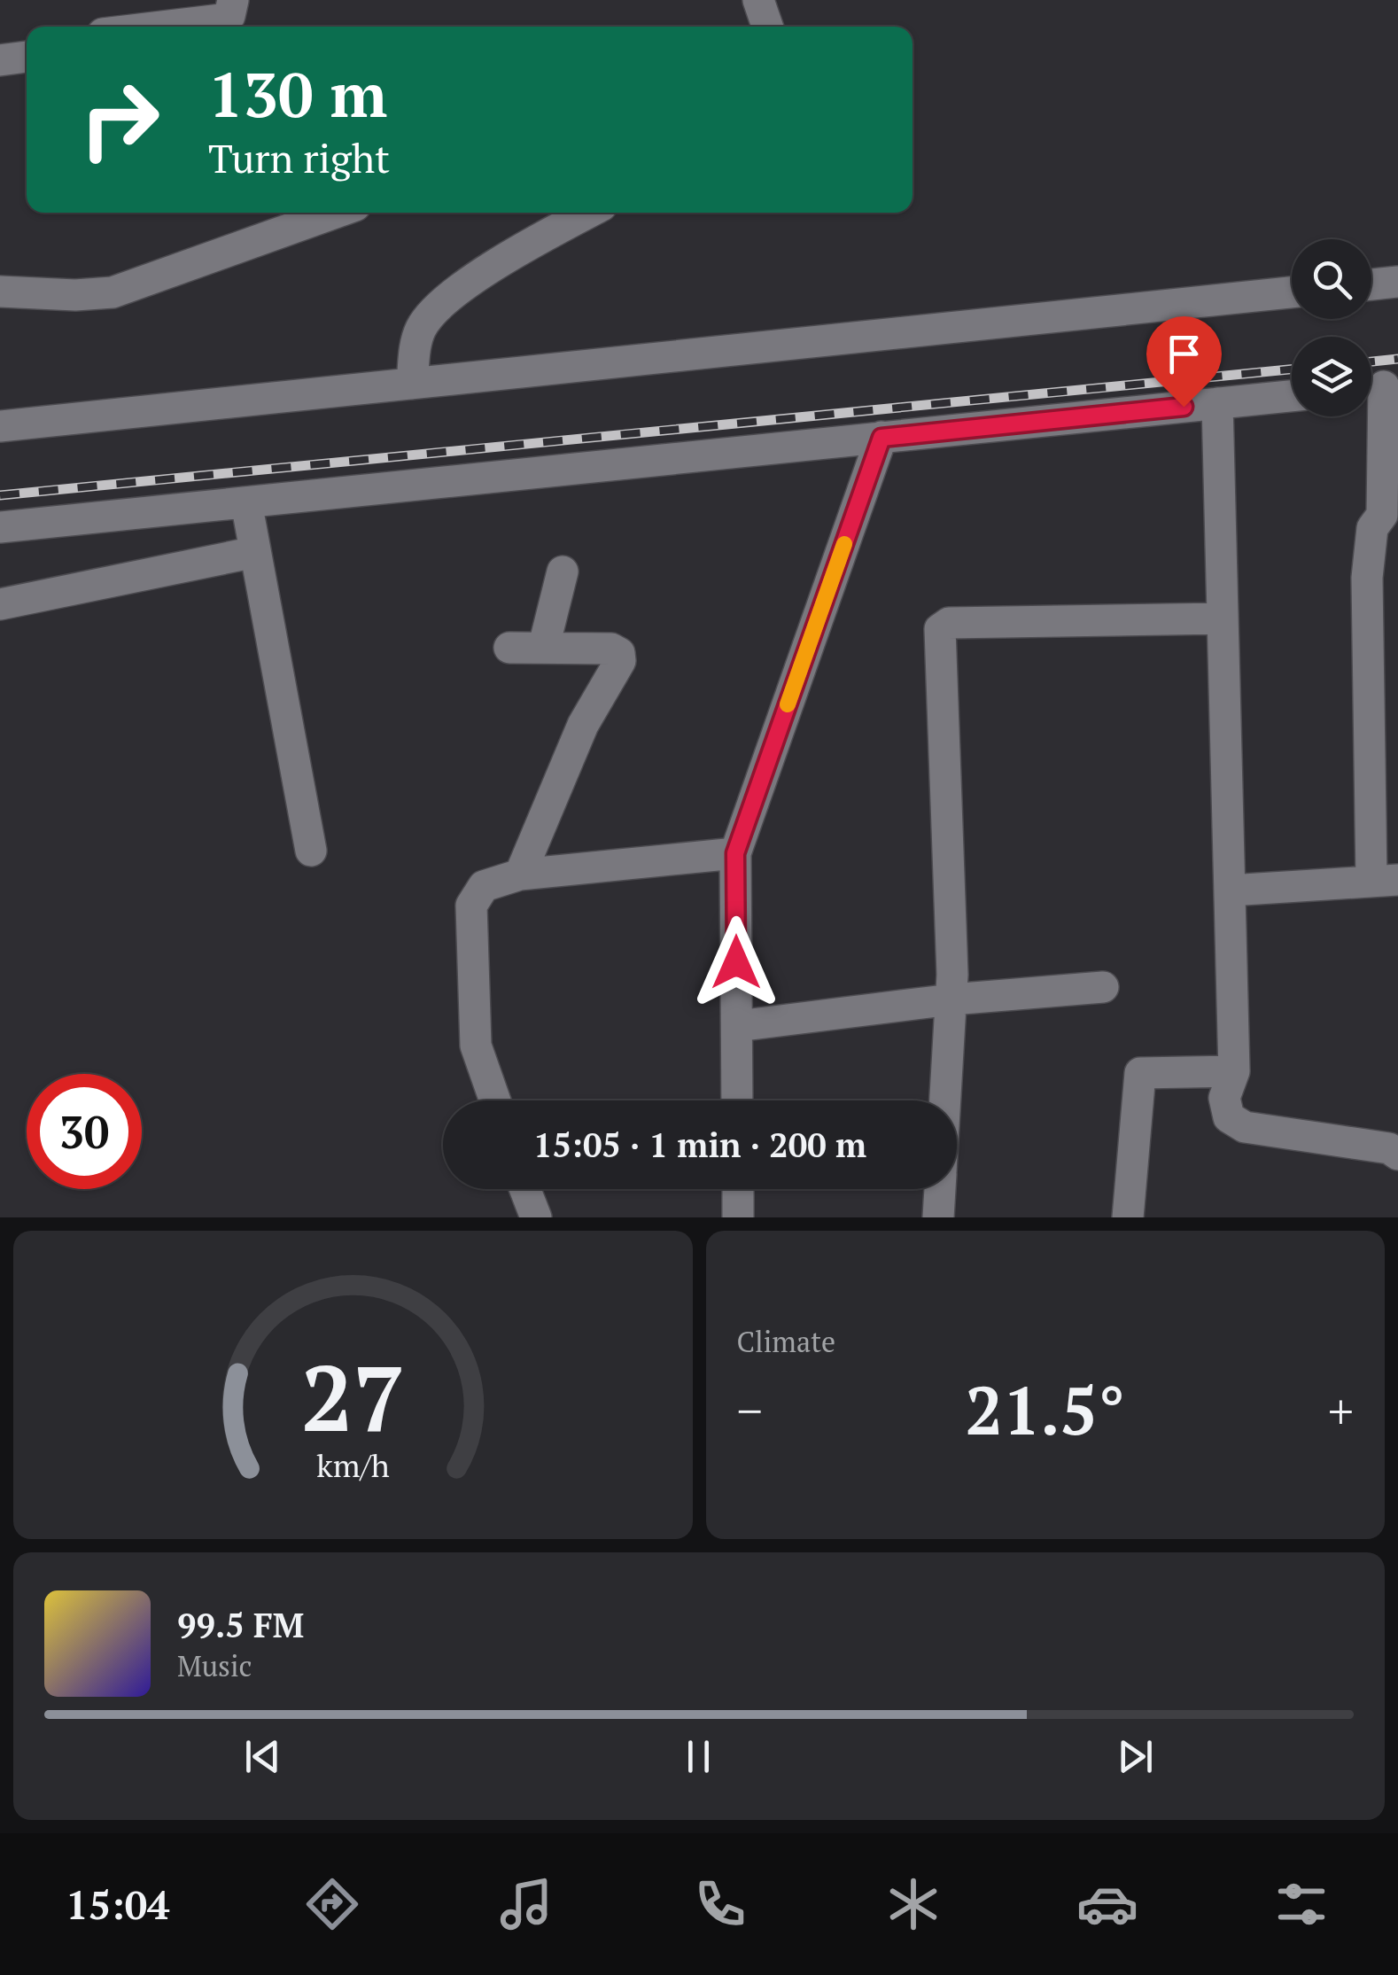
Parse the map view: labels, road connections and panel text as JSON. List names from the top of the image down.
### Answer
{
  "page": {
    "turn": ["130 m", "Turn right"],
    "limit": "30",
    "trip": "15:05 · 1 min · 200 m",
    "tile": "Climate",
    "heat": ["−", "21.5°", "+"],
    "song": ["99.5 FM", "Music"],
    "tabs": "15:04",
    "gauge": ["27", "km/h"]
  }
}
